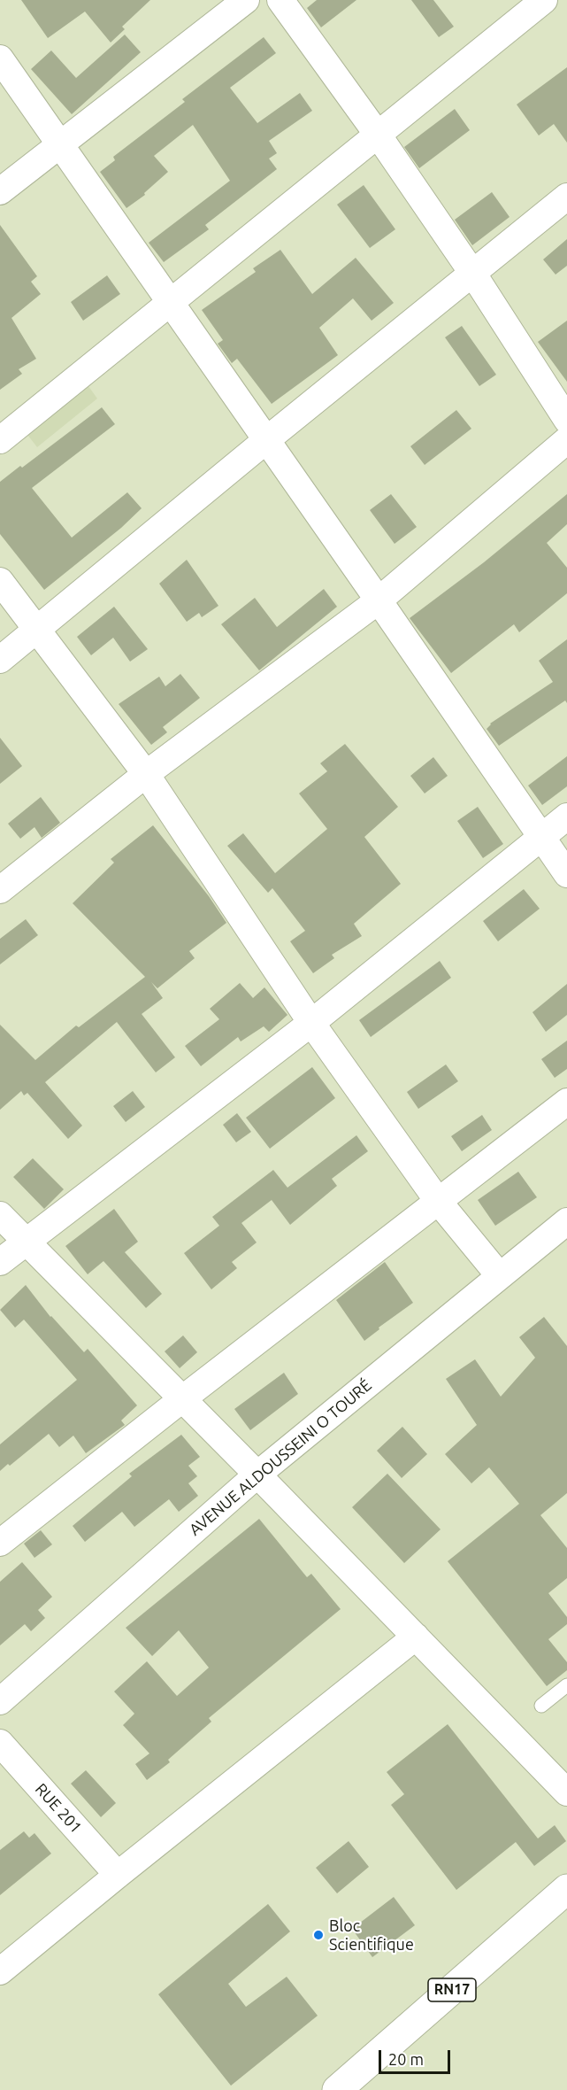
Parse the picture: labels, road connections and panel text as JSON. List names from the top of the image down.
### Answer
{
  "streets": {
    "main road": ["RN17"],
    "street": ["AVENUE ALDOUSSEINI O TOURÉ", "RUE 201"]
  },
  "places": ["Bloc Scientifique"],
  "scale_bar": "20 m"
}
